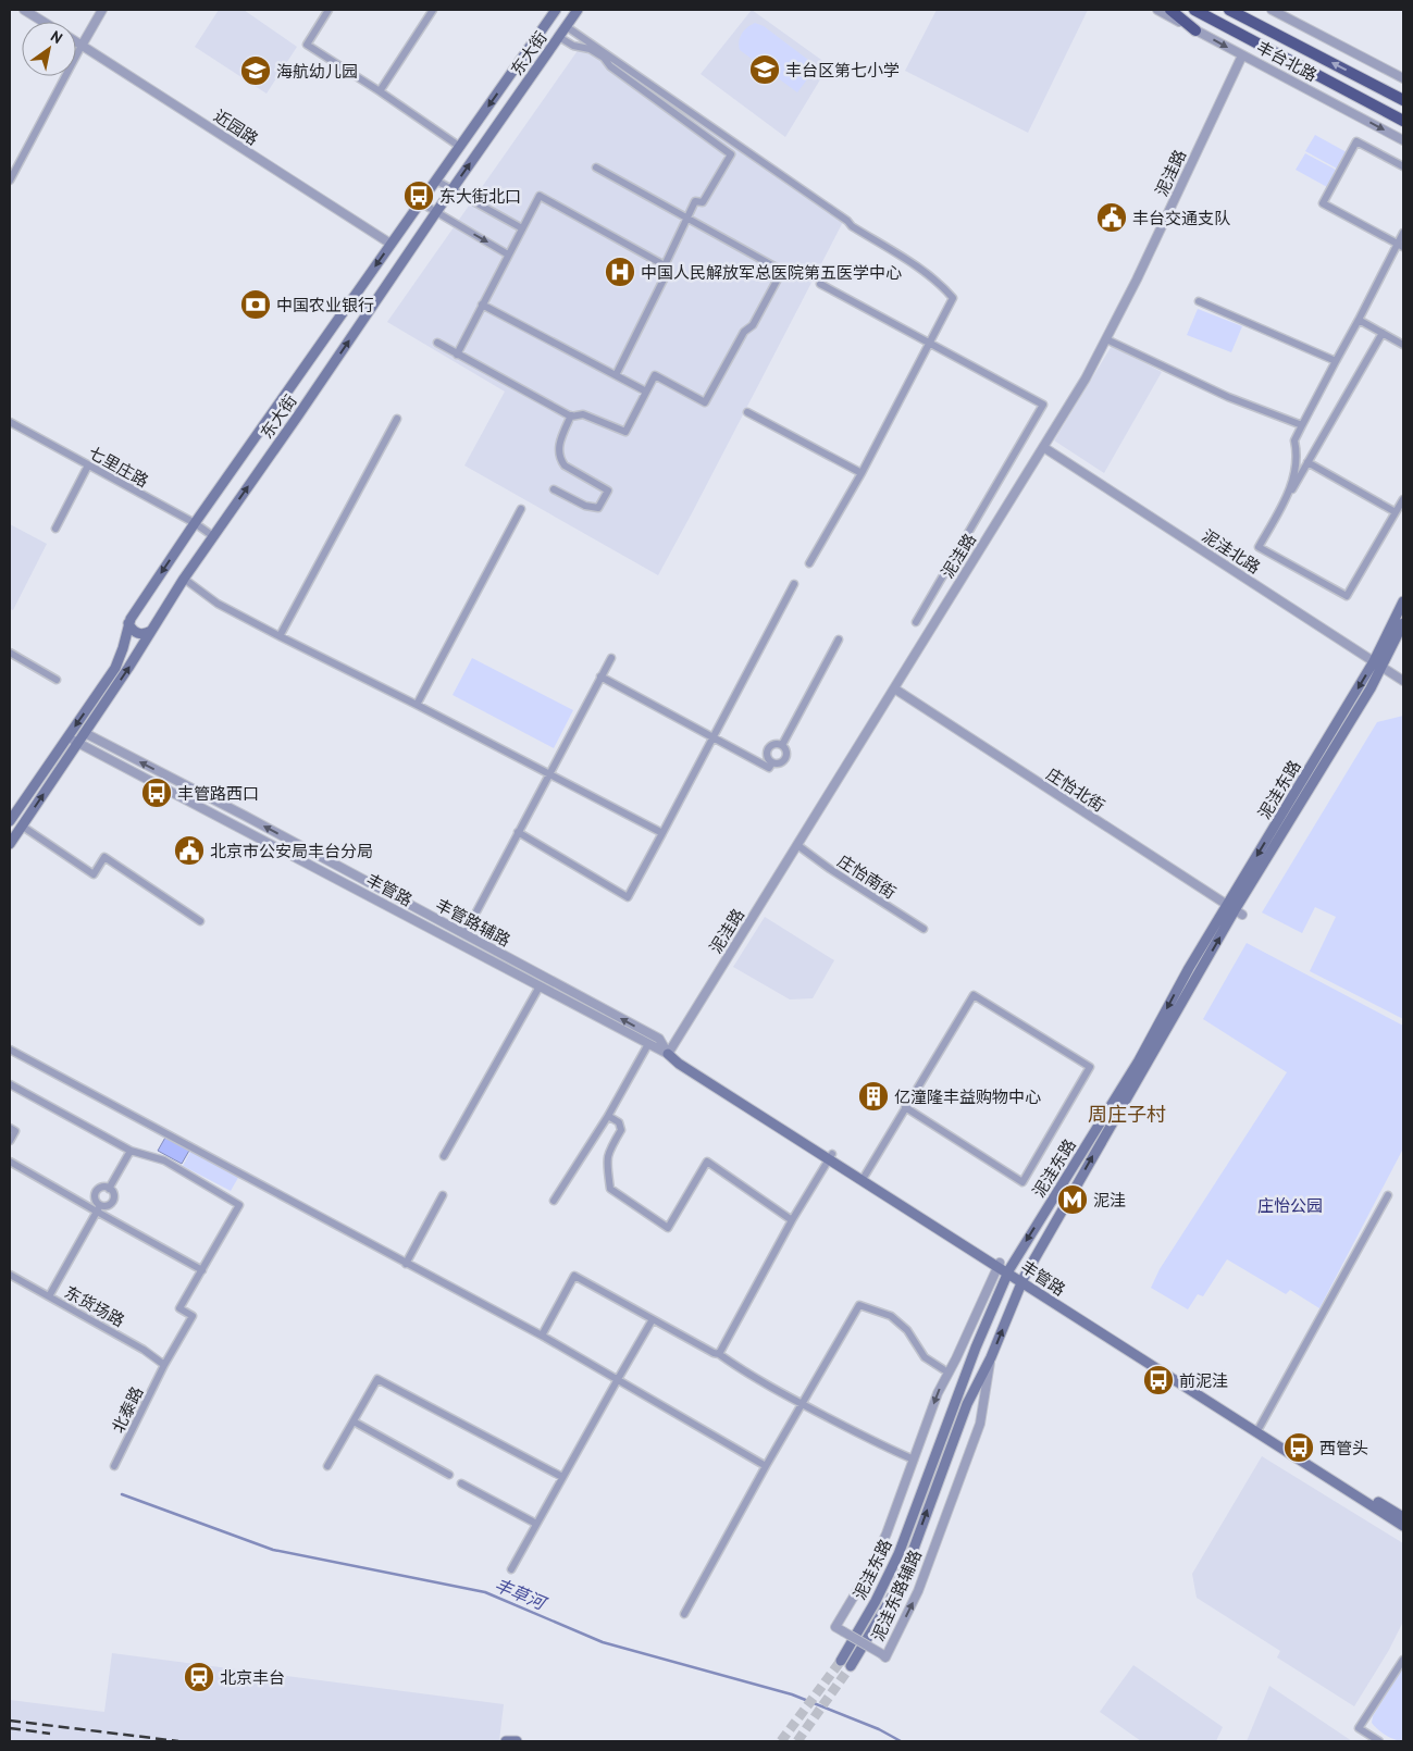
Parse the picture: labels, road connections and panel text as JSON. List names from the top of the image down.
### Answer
{
  "streets": {
    "highway": ["丰台北路"],
    "main road": ["东大街", "泥洼东路", "丰管路"],
    "street": [
      "近园路",
      "泥洼路",
      "七里庄路",
      "泥洼北路",
      "庄怡北街",
      "庄怡南街",
      "丰管路辅路",
      "东货场路",
      "北泰路",
      "泥洼东路辅路"
    ]
  },
  "crossings": [
    ["东大街", "近园路"],
    ["东大街", "七里庄路"],
    ["东大街", "丰管路"],
    ["东大街", "丰管路辅路"],
    ["丰台北路", "泥洼路"],
    ["泥洼路", "泥洼北路"],
    ["泥洼路", "庄怡北街"],
    ["泥洼路", "庄怡南街"],
    ["泥洼路", "丰管路"],
    ["泥洼路", "丰管路辅路"],
    ["泥洼北路", "泥洼东路"],
    ["庄怡北街", "泥洼东路"],
    ["泥洼东路", "丰管路"],
    ["泥洼东路", "泥洼东路辅路"],
    ["丰管路", "丰管路辅路"],
    ["丰管路", "泥洼东路辅路"],
    ["东货场路", "北泰路"]
  ],
  "one_way": ["丰管路辅路"],
  "districts": ["周庄子村"],
  "water": ["丰草河"],
  "parks": ["庄怡公园"],
  "places": {
    "school or university": ["丰台区第七小学", "海航幼儿园"],
    "bus stop": [
      "东大街北口",
      "丰管路西口",
      "前泥洼",
      "西管头"
    ],
    "public building": ["丰台交通支队", "北京市公安局丰台分局"],
    "hospital": ["中国人民解放军总医院第五医学中心"],
    "bank": ["中国农业银行"],
    "building": ["亿潼隆丰益购物中心"],
    "metro station": ["泥洼"],
    "station": ["北京丰台"]
  },
  "north": "top right"
}
